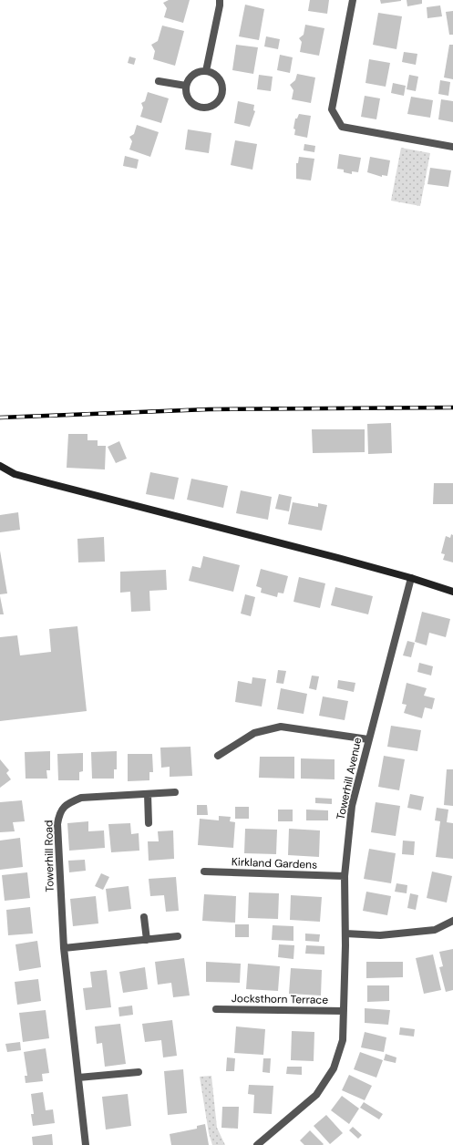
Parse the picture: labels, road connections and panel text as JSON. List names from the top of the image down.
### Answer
{
  "streets": {
    "street": [
      "Towerhill Avenue",
      "Towerhill Road",
      "Kirkland Gardens",
      "Jocksthorn Terrace"
    ]
  },
  "crossings": [
    ["Towerhill Avenue", "Kirkland Gardens"],
    ["Towerhill Avenue", "Jocksthorn Terrace"]
  ]
}
